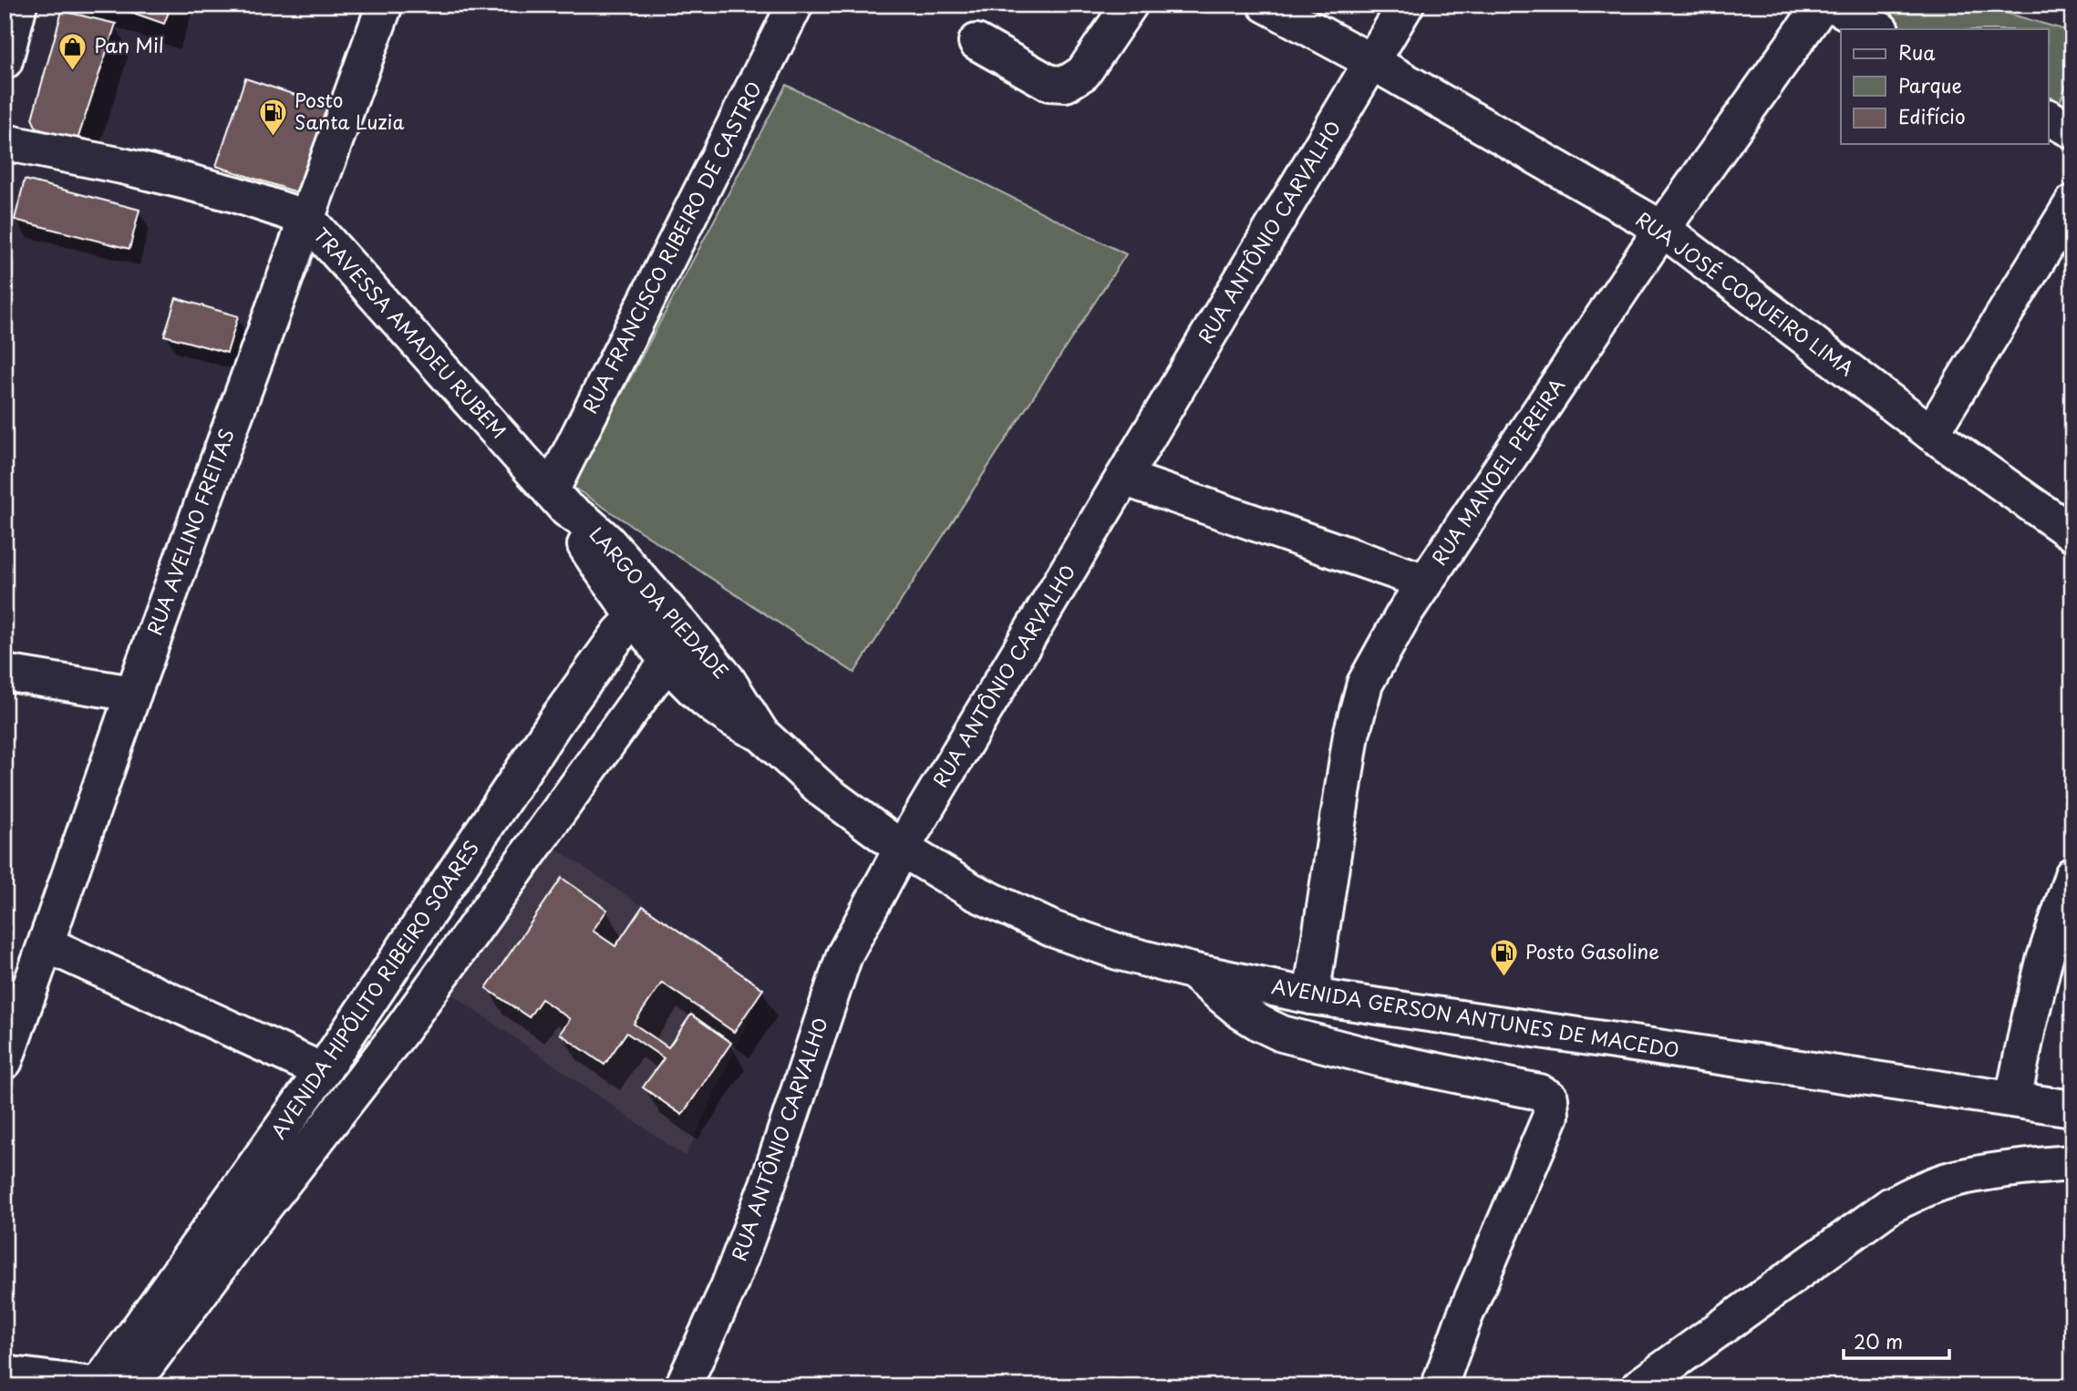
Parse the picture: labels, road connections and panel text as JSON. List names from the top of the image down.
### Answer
{
  "streets": {
    "street": [
      "RUA ANTÔNIO CARVALHO",
      "RUA FRANCISCO RIBEIRO DE CASTRO",
      "RUA JOSÉ COQUEIRO LIMA",
      "TRAVESSA AMADEU RUBEM",
      "RUA MANOEL PEREIRA",
      "RUA AVELINO FREITAS",
      "LARGO DA PIEDADE",
      "AVENIDA HIPÓLITO RIBEIRO SOARES",
      "AVENIDA GERSON ANTUNES DE MACEDO"
    ]
  },
  "crossings": [
    ["RUA ANTÔNIO CARVALHO", "RUA JOSÉ COQUEIRO LIMA"],
    ["RUA ANTÔNIO CARVALHO", "LARGO DA PIEDADE"],
    ["RUA ANTÔNIO CARVALHO", "AVENIDA GERSON ANTUNES DE MACEDO"],
    ["RUA FRANCISCO RIBEIRO DE CASTRO", "TRAVESSA AMADEU RUBEM"],
    ["RUA FRANCISCO RIBEIRO DE CASTRO", "LARGO DA PIEDADE"],
    ["RUA JOSÉ COQUEIRO LIMA", "RUA MANOEL PEREIRA"],
    ["TRAVESSA AMADEU RUBEM", "RUA AVELINO FREITAS"],
    ["TRAVESSA AMADEU RUBEM", "LARGO DA PIEDADE"],
    ["RUA MANOEL PEREIRA", "AVENIDA GERSON ANTUNES DE MACEDO"],
    ["LARGO DA PIEDADE", "AVENIDA HIPÓLITO RIBEIRO SOARES"],
    ["LARGO DA PIEDADE", "AVENIDA GERSON ANTUNES DE MACEDO"]
  ],
  "places": {
    "shop": ["Pan Mil"],
    "fuel station": ["Posto Santa Luzia", "Posto Gasoline"]
  },
  "legend": ["Rua", "Parque", "Edifício"],
  "scale_bar": "20 m"
}
